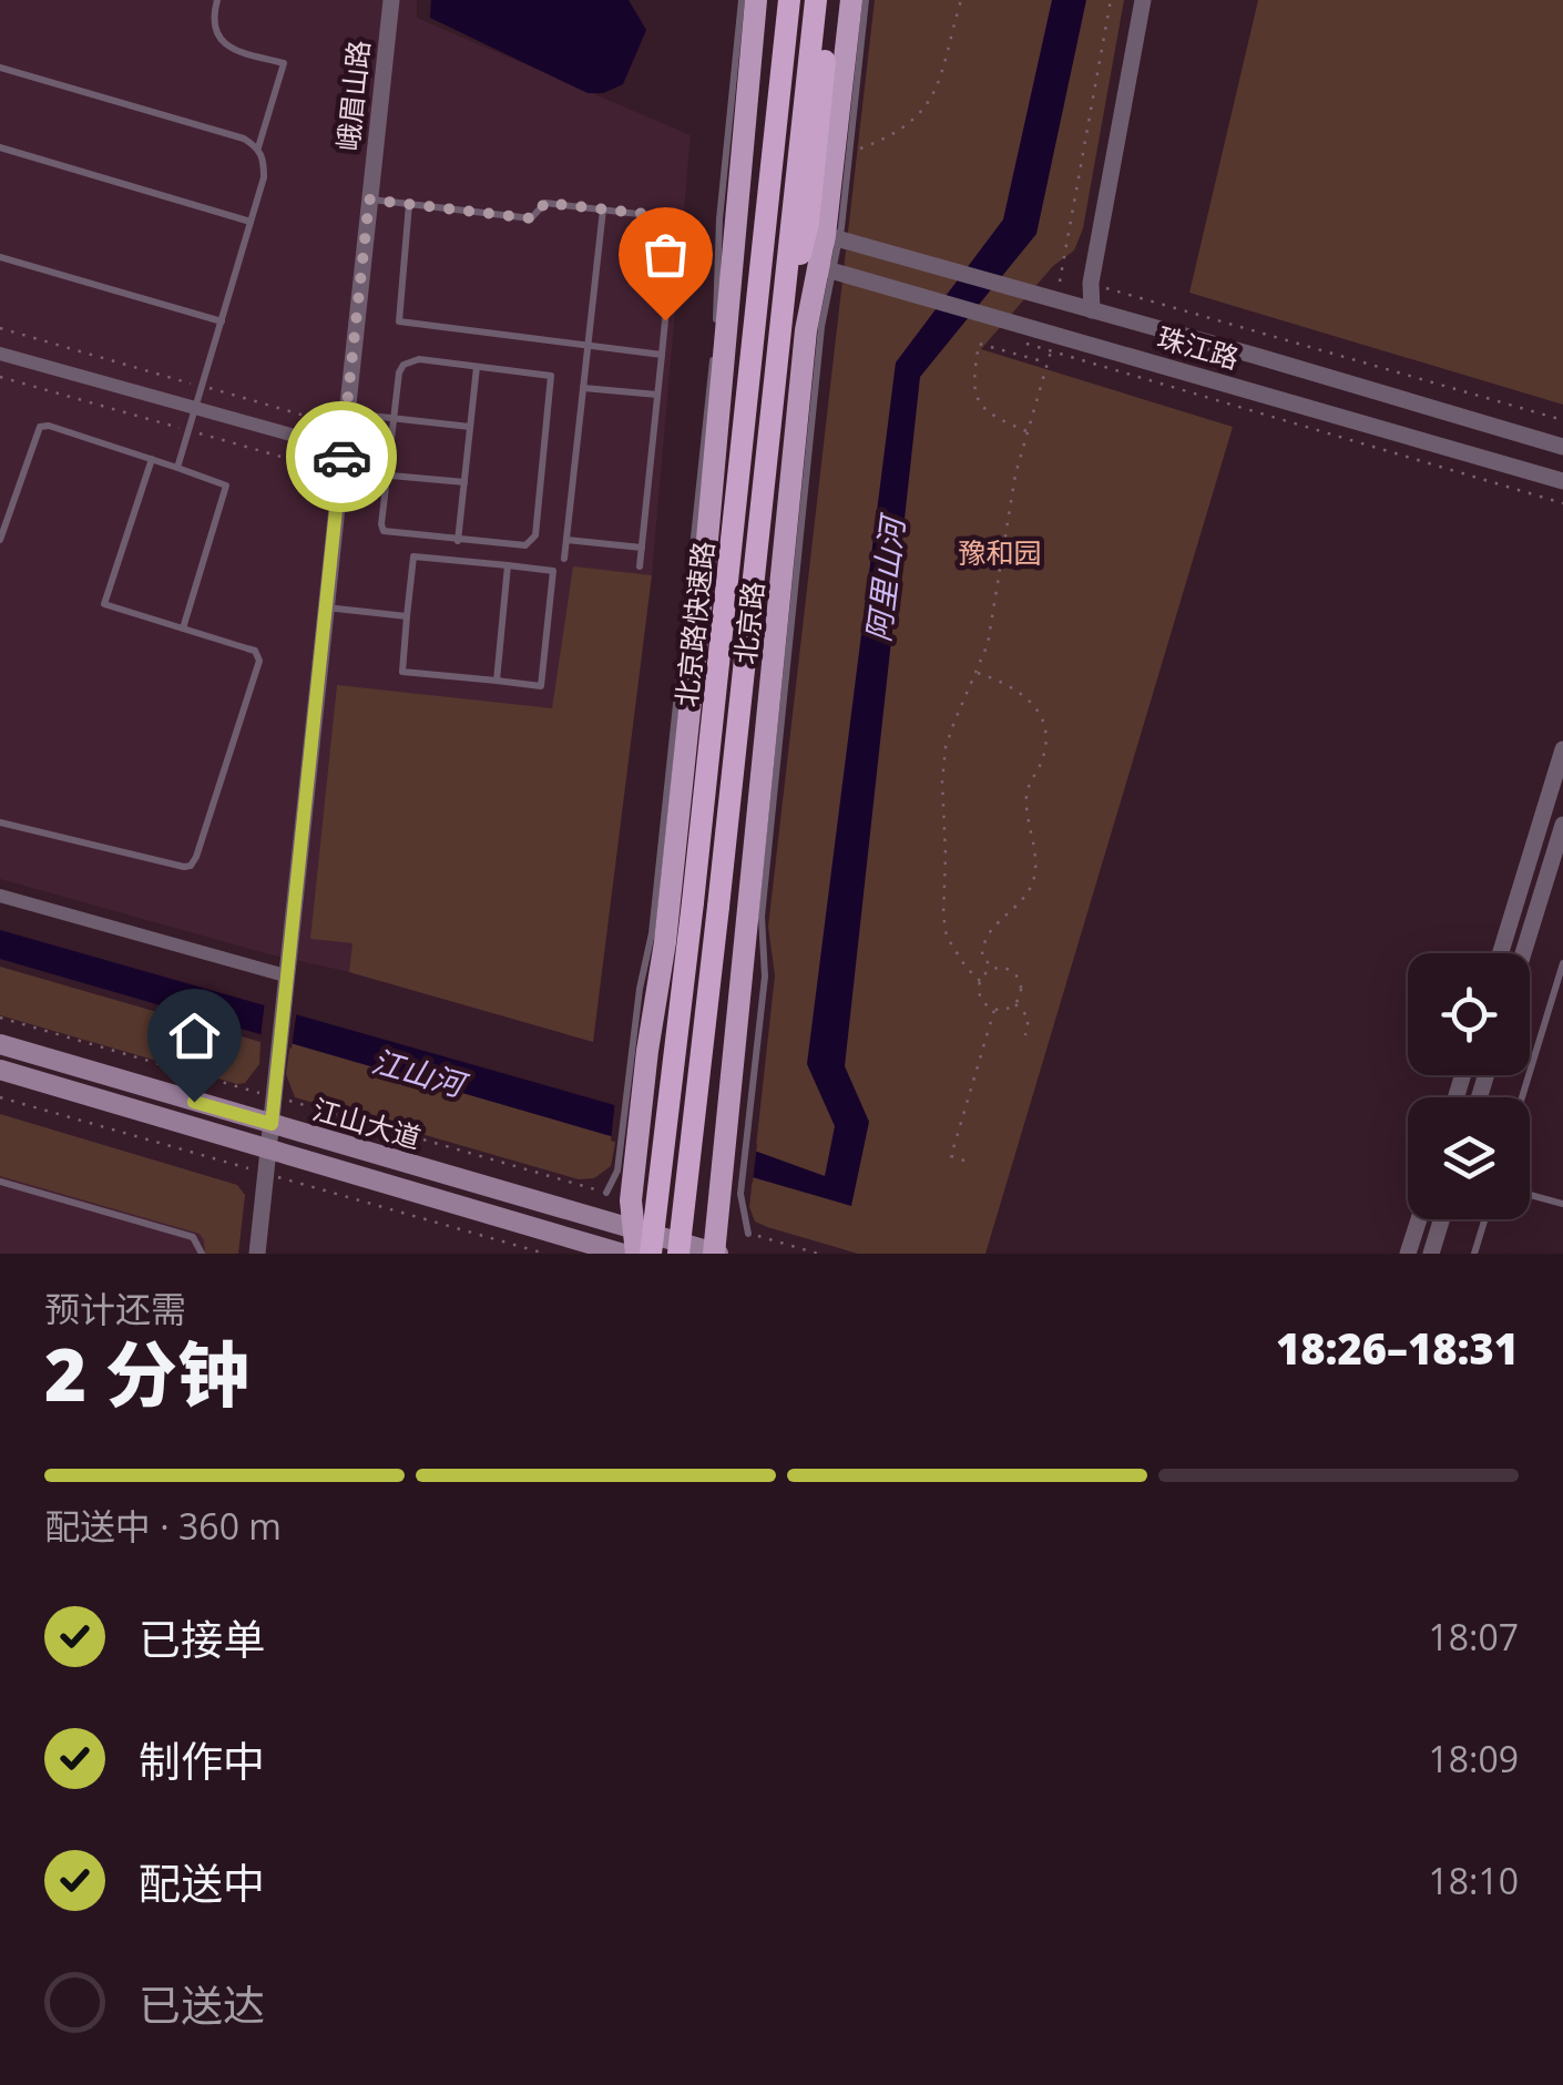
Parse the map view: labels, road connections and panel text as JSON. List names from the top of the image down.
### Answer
{
  "streets": {
    "highway": ["北京路快速路"],
    "main road": ["北京路", "江山大道"],
    "street": ["峨眉山路", "珠江路"]
  },
  "crossings": [
    ["峨眉山路", "江山大道"],
    ["珠江路", "北京路"],
    ["北京路", "江山大道"]
  ],
  "water": ["阿里山河", "江山河"],
  "parks": ["豫和园"],
  "page": {
    "heading": ["2 分钟", "预计还需", "18:26–18:31"],
    "bar": "配送中 · 360 m",
    "list": [
      ["已接单", "18:07"],
      ["制作中", "18:09"],
      ["配送中", "18:10"],
      "已送达"
    ]
  }
}
